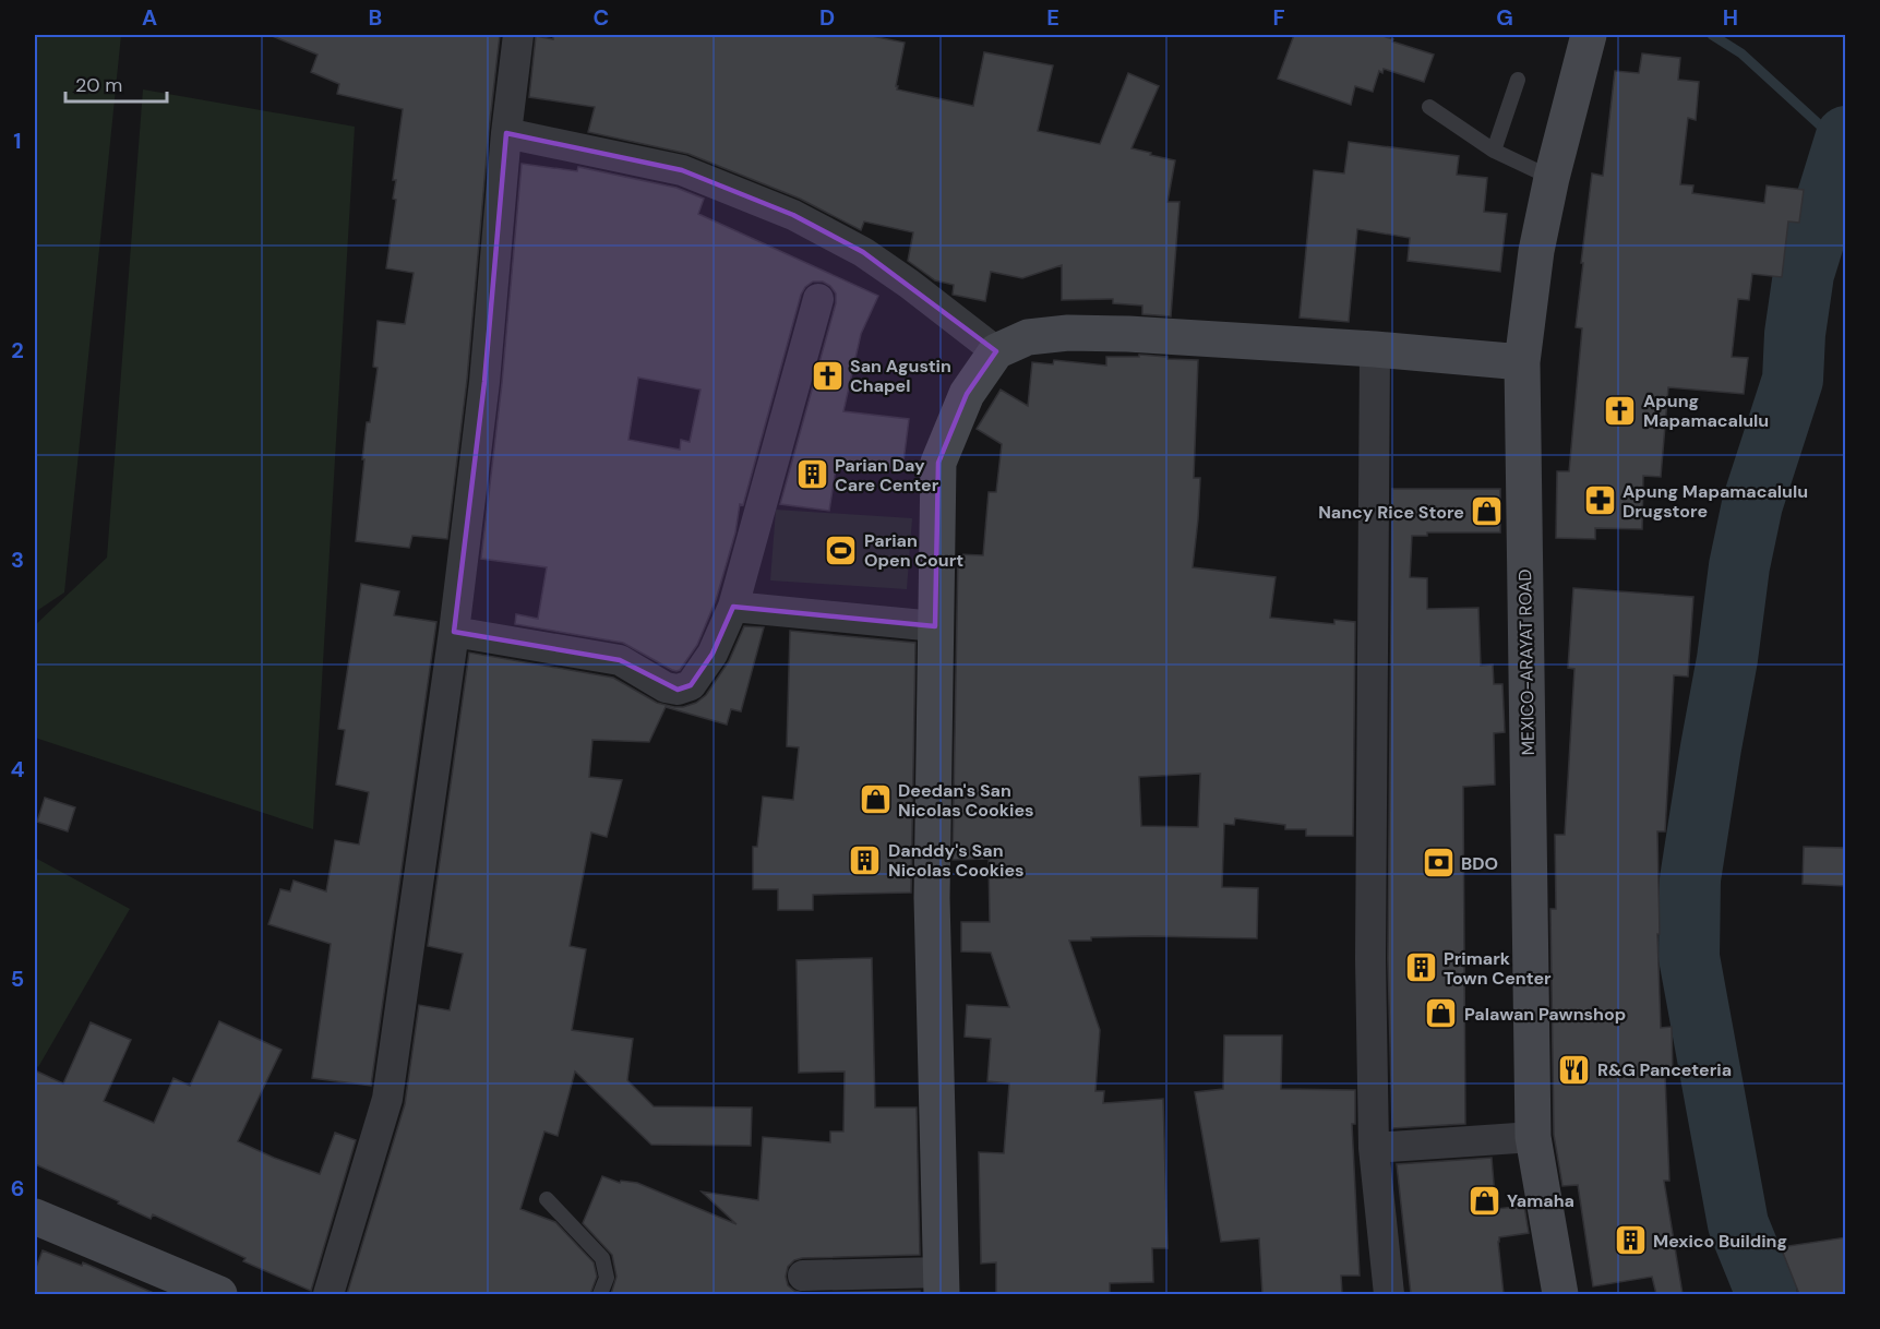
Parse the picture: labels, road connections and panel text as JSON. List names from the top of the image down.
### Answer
{
  "streets": {
    "main road": ["MEXICO-ARAYAT ROAD"]
  },
  "places": {
    "church": ["San Agustin Chapel", "Apung Mapamacalulu"],
    "building": [
      "Parian Day Care Center",
      "Danddy's San Nicolas Cookies",
      "Primark Town Center",
      "Mexico Building"
    ],
    "pharmacy": ["Apung Mapamacalulu Drugstore"],
    "shop": [
      "Nancy Rice Store",
      "Deedan's San Nicolas Cookies",
      "Palawan Pawnshop",
      "Yamaha"
    ],
    "sports": ["Parian Open Court"],
    "bank": ["BDO"],
    "restaurant": ["R&G Panceteria"]
  },
  "scale_bar": "20 m",
  "grid": {
    "columns": [
      "A",
      "B",
      "C",
      "D",
      "E",
      "F",
      "G",
      "H"
    ],
    "rows": [
      "1",
      "2",
      "3",
      "4",
      "5",
      "6"
    ]
  }
}
